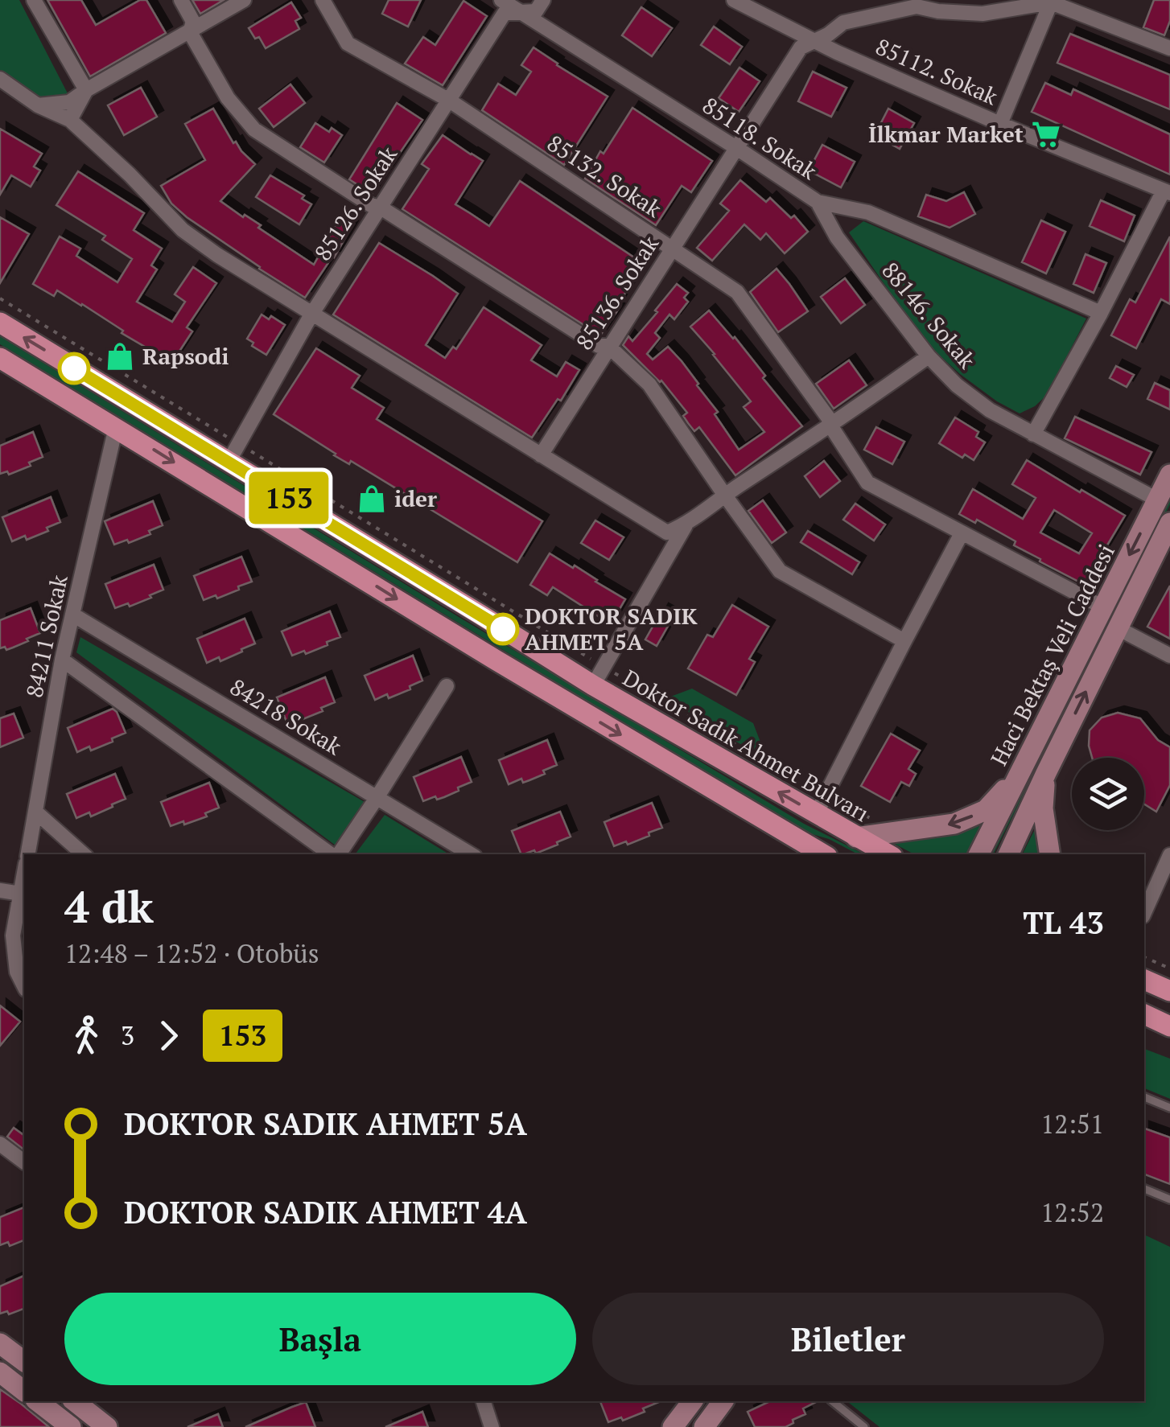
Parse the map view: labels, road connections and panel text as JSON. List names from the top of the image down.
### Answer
{
  "streets": {
    "main road": ["Haci Bektaş Veli Caddesi", "Doktor Sadık Ahmet Bulvarı"],
    "street": [
      "85112. Sokak",
      "85118. Sokak",
      "85132. Sokak",
      "85126. Sokak",
      "85136. Sokak",
      "88146. Sokak",
      "84211 Sokak",
      "84218 Sokak"
    ]
  },
  "crossings": [
    ["85112. Sokak", "85136. Sokak"],
    ["85118. Sokak", "85126. Sokak"],
    ["85118. Sokak", "85136. Sokak"],
    ["85118. Sokak", "88146. Sokak"],
    ["85132. Sokak", "85126. Sokak"],
    ["85132. Sokak", "85136. Sokak"],
    ["85132. Sokak", "Haci Bektaş Veli Caddesi"],
    ["85126. Sokak", "Doktor Sadık Ahmet Bulvarı"],
    ["88146. Sokak", "Haci Bektaş Veli Caddesi"],
    ["84211 Sokak", "84218 Sokak"]
  ],
  "places": {
    "supermarket": ["İlkmar Market"],
    "shop": ["Rapsodi", "ider"],
    "other": ["DOKTOR SADIK AHMET 5A"]
  },
  "lines": ["bus line 153"],
  "page": {
    "on_map": "153",
    "heading": ["4 dk", "12:48 – 12:52 · Otobüs", "TL 43"],
    "legs": ["3", "153"],
    "list": [
      {
        "name": "DOKTOR SADIK AHMET 5A",
        "value": "12:51"
      },
      {
        "name": "DOKTOR SADIK AHMET 4A",
        "value": "12:52"
      }
    ],
    "buttons": ["Başla", "Biletler"]
  }
}
